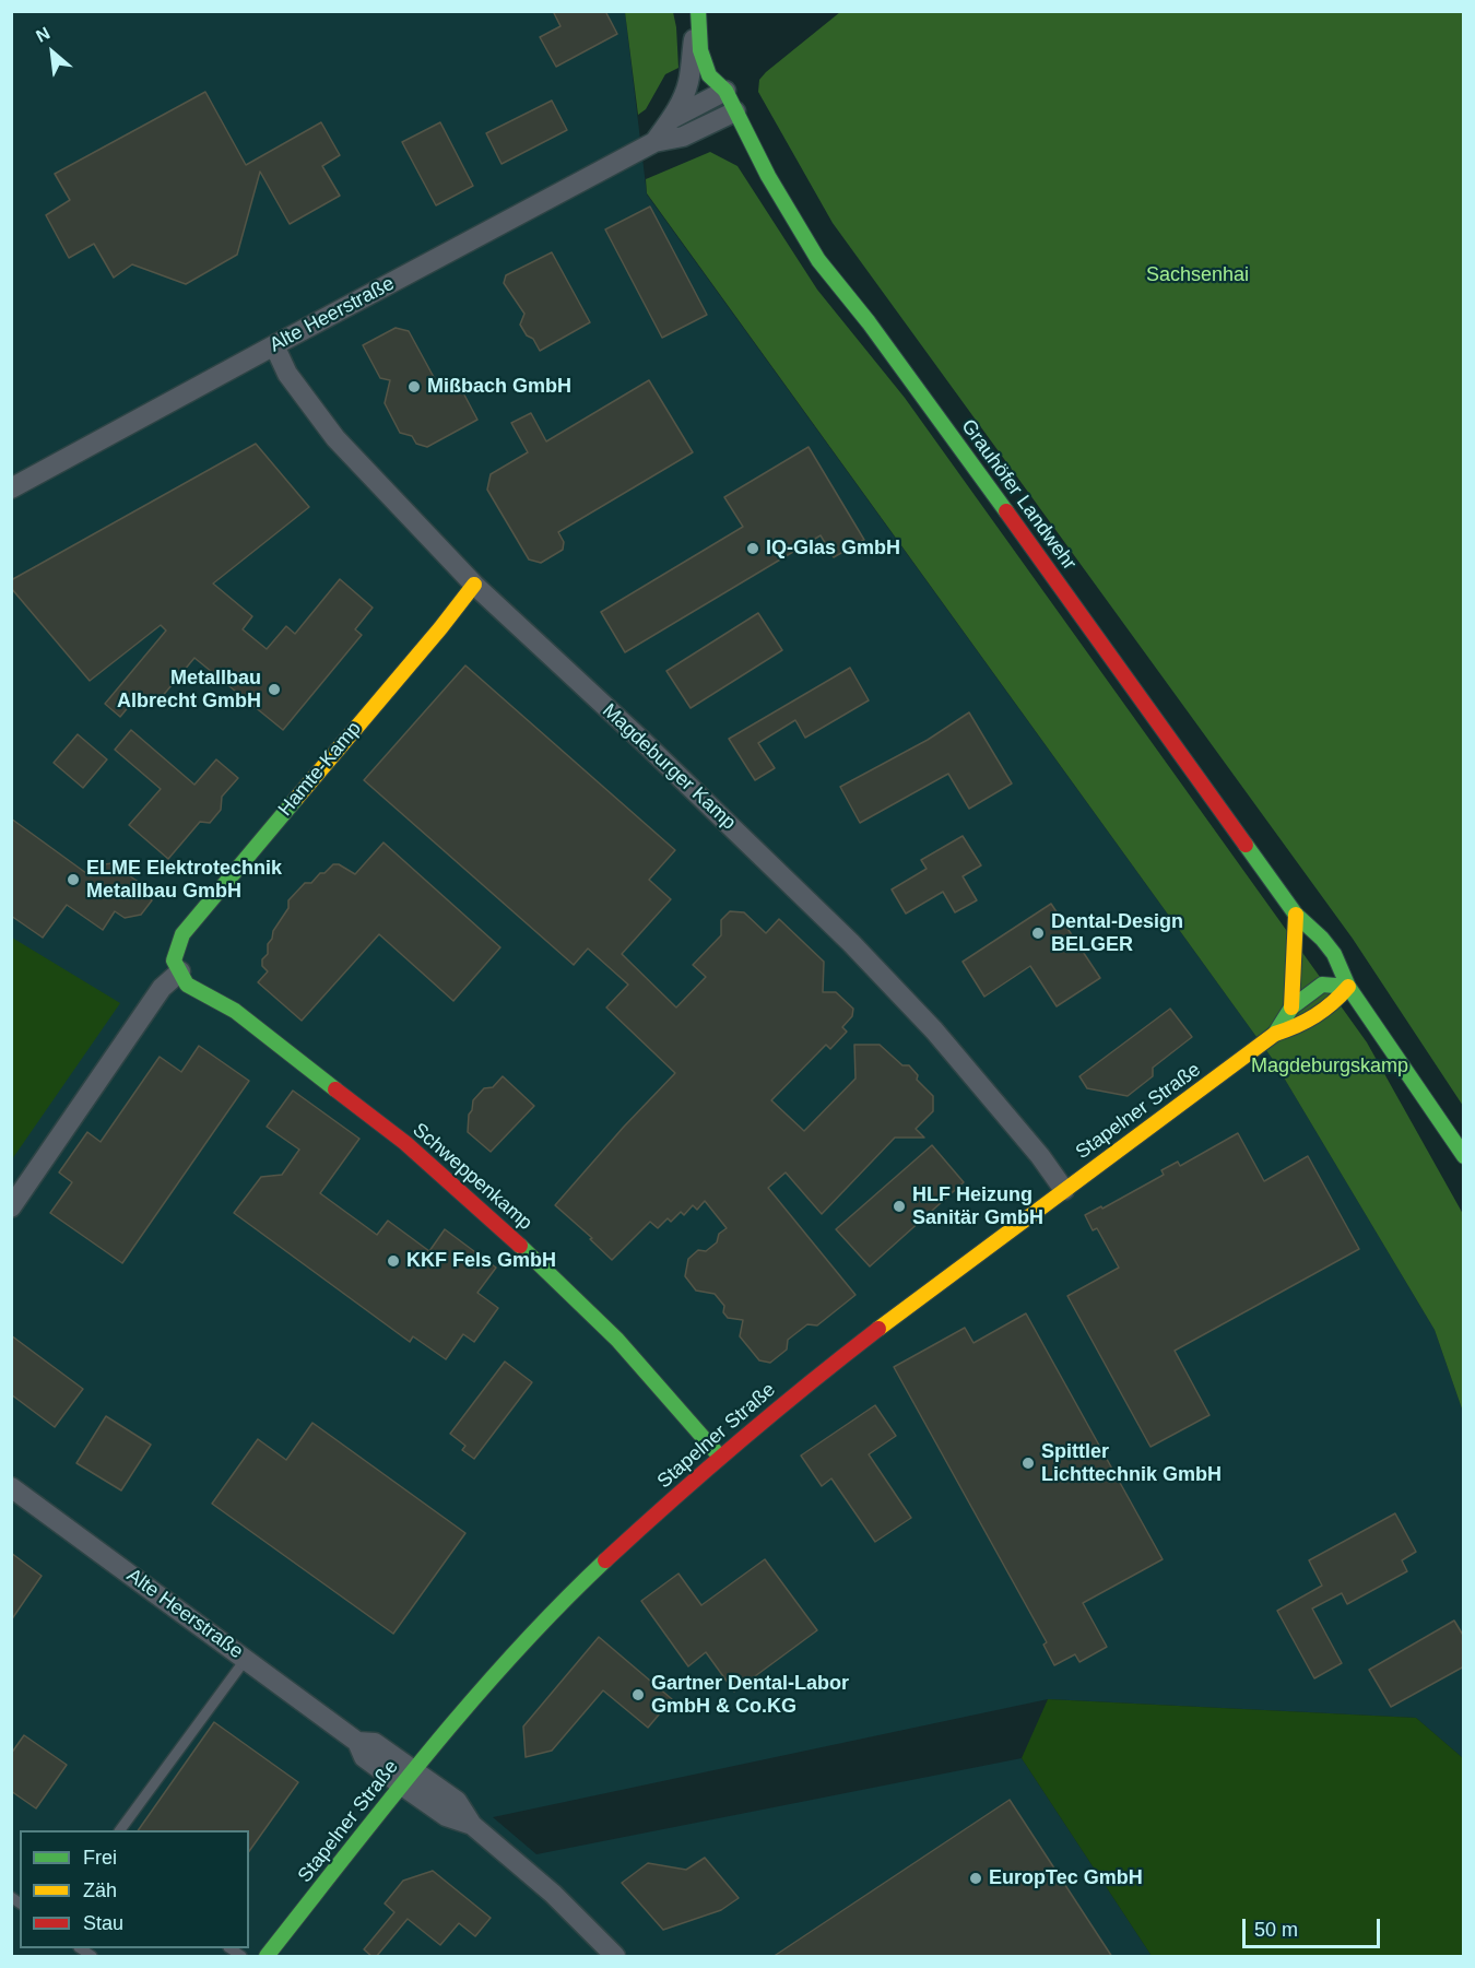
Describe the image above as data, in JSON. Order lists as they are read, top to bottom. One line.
{"streets":{"street":["Alte Heerstraße","Grauhöfer Landwehr","Magdeburger Kamp","Hamte-Kamp","Stapelner Straße","Schweppenkamp"]},"crossings":[["Alte Heerstraße","Grauhöfer Landwehr"],["Alte Heerstraße","Magdeburger Kamp"],["Alte Heerstraße","Stapelner Straße"],["Grauhöfer Landwehr","Stapelner Straße"],["Magdeburger Kamp","Hamte-Kamp"],["Magdeburger Kamp","Stapelner Straße"],["Hamte-Kamp","Schweppenkamp"],["Stapelner Straße","Schweppenkamp"]],"parks":["Sachsenhai","Magdeburgskamp"],"places":["Mißbach GmbH","IQ-Glas GmbH","Metallbau Albrecht GmbH","ELME Elektrotechnik Metallbau GmbH","Dental-Design BELGER","HLF Heizung Sanitär GmbH","KKF Fels GmbH","Spittler Lichttechnik GmbH","Gartner Dental-Labor GmbH & Co.KG","EuropTec GmbH"],"legend":["Frei","Zäh","Stau"],"scale_bar":"50 m","north":"top left"}
